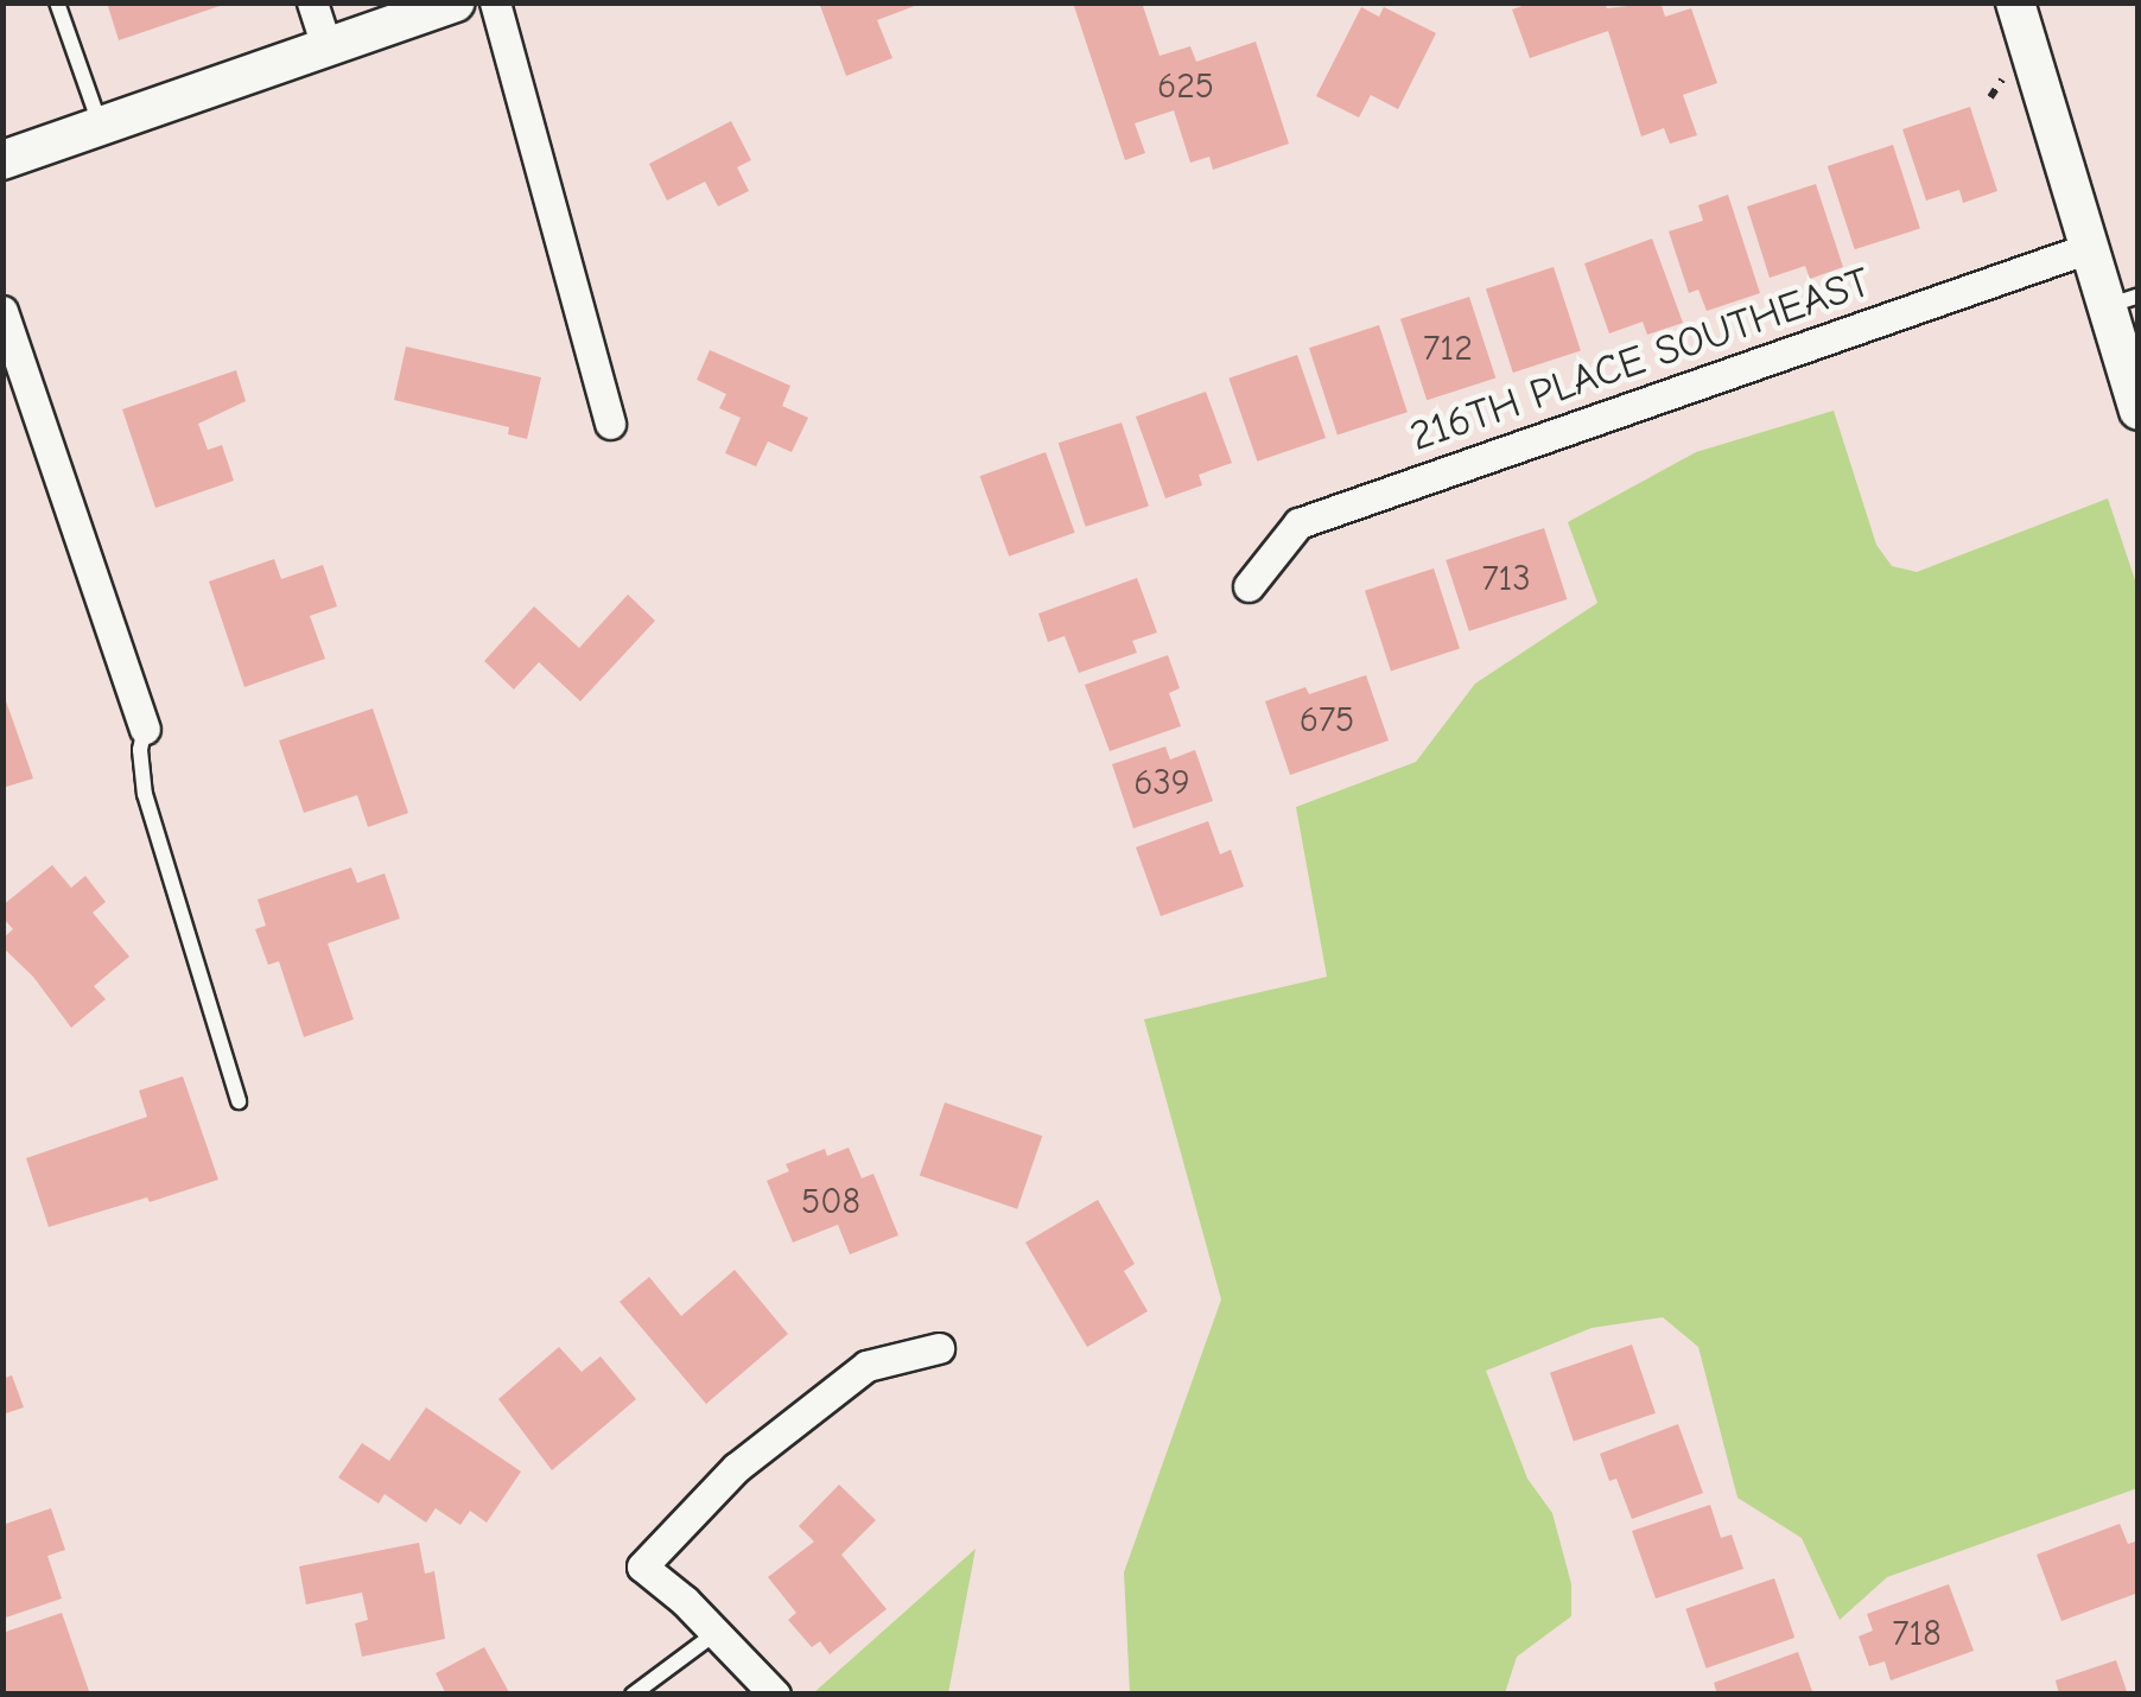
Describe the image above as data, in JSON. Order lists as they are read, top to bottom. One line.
{"streets":{"street":["216TH PLACE SOUTHEAST"]},"house_numbers":["625","712","713","675","639","508","718"]}
